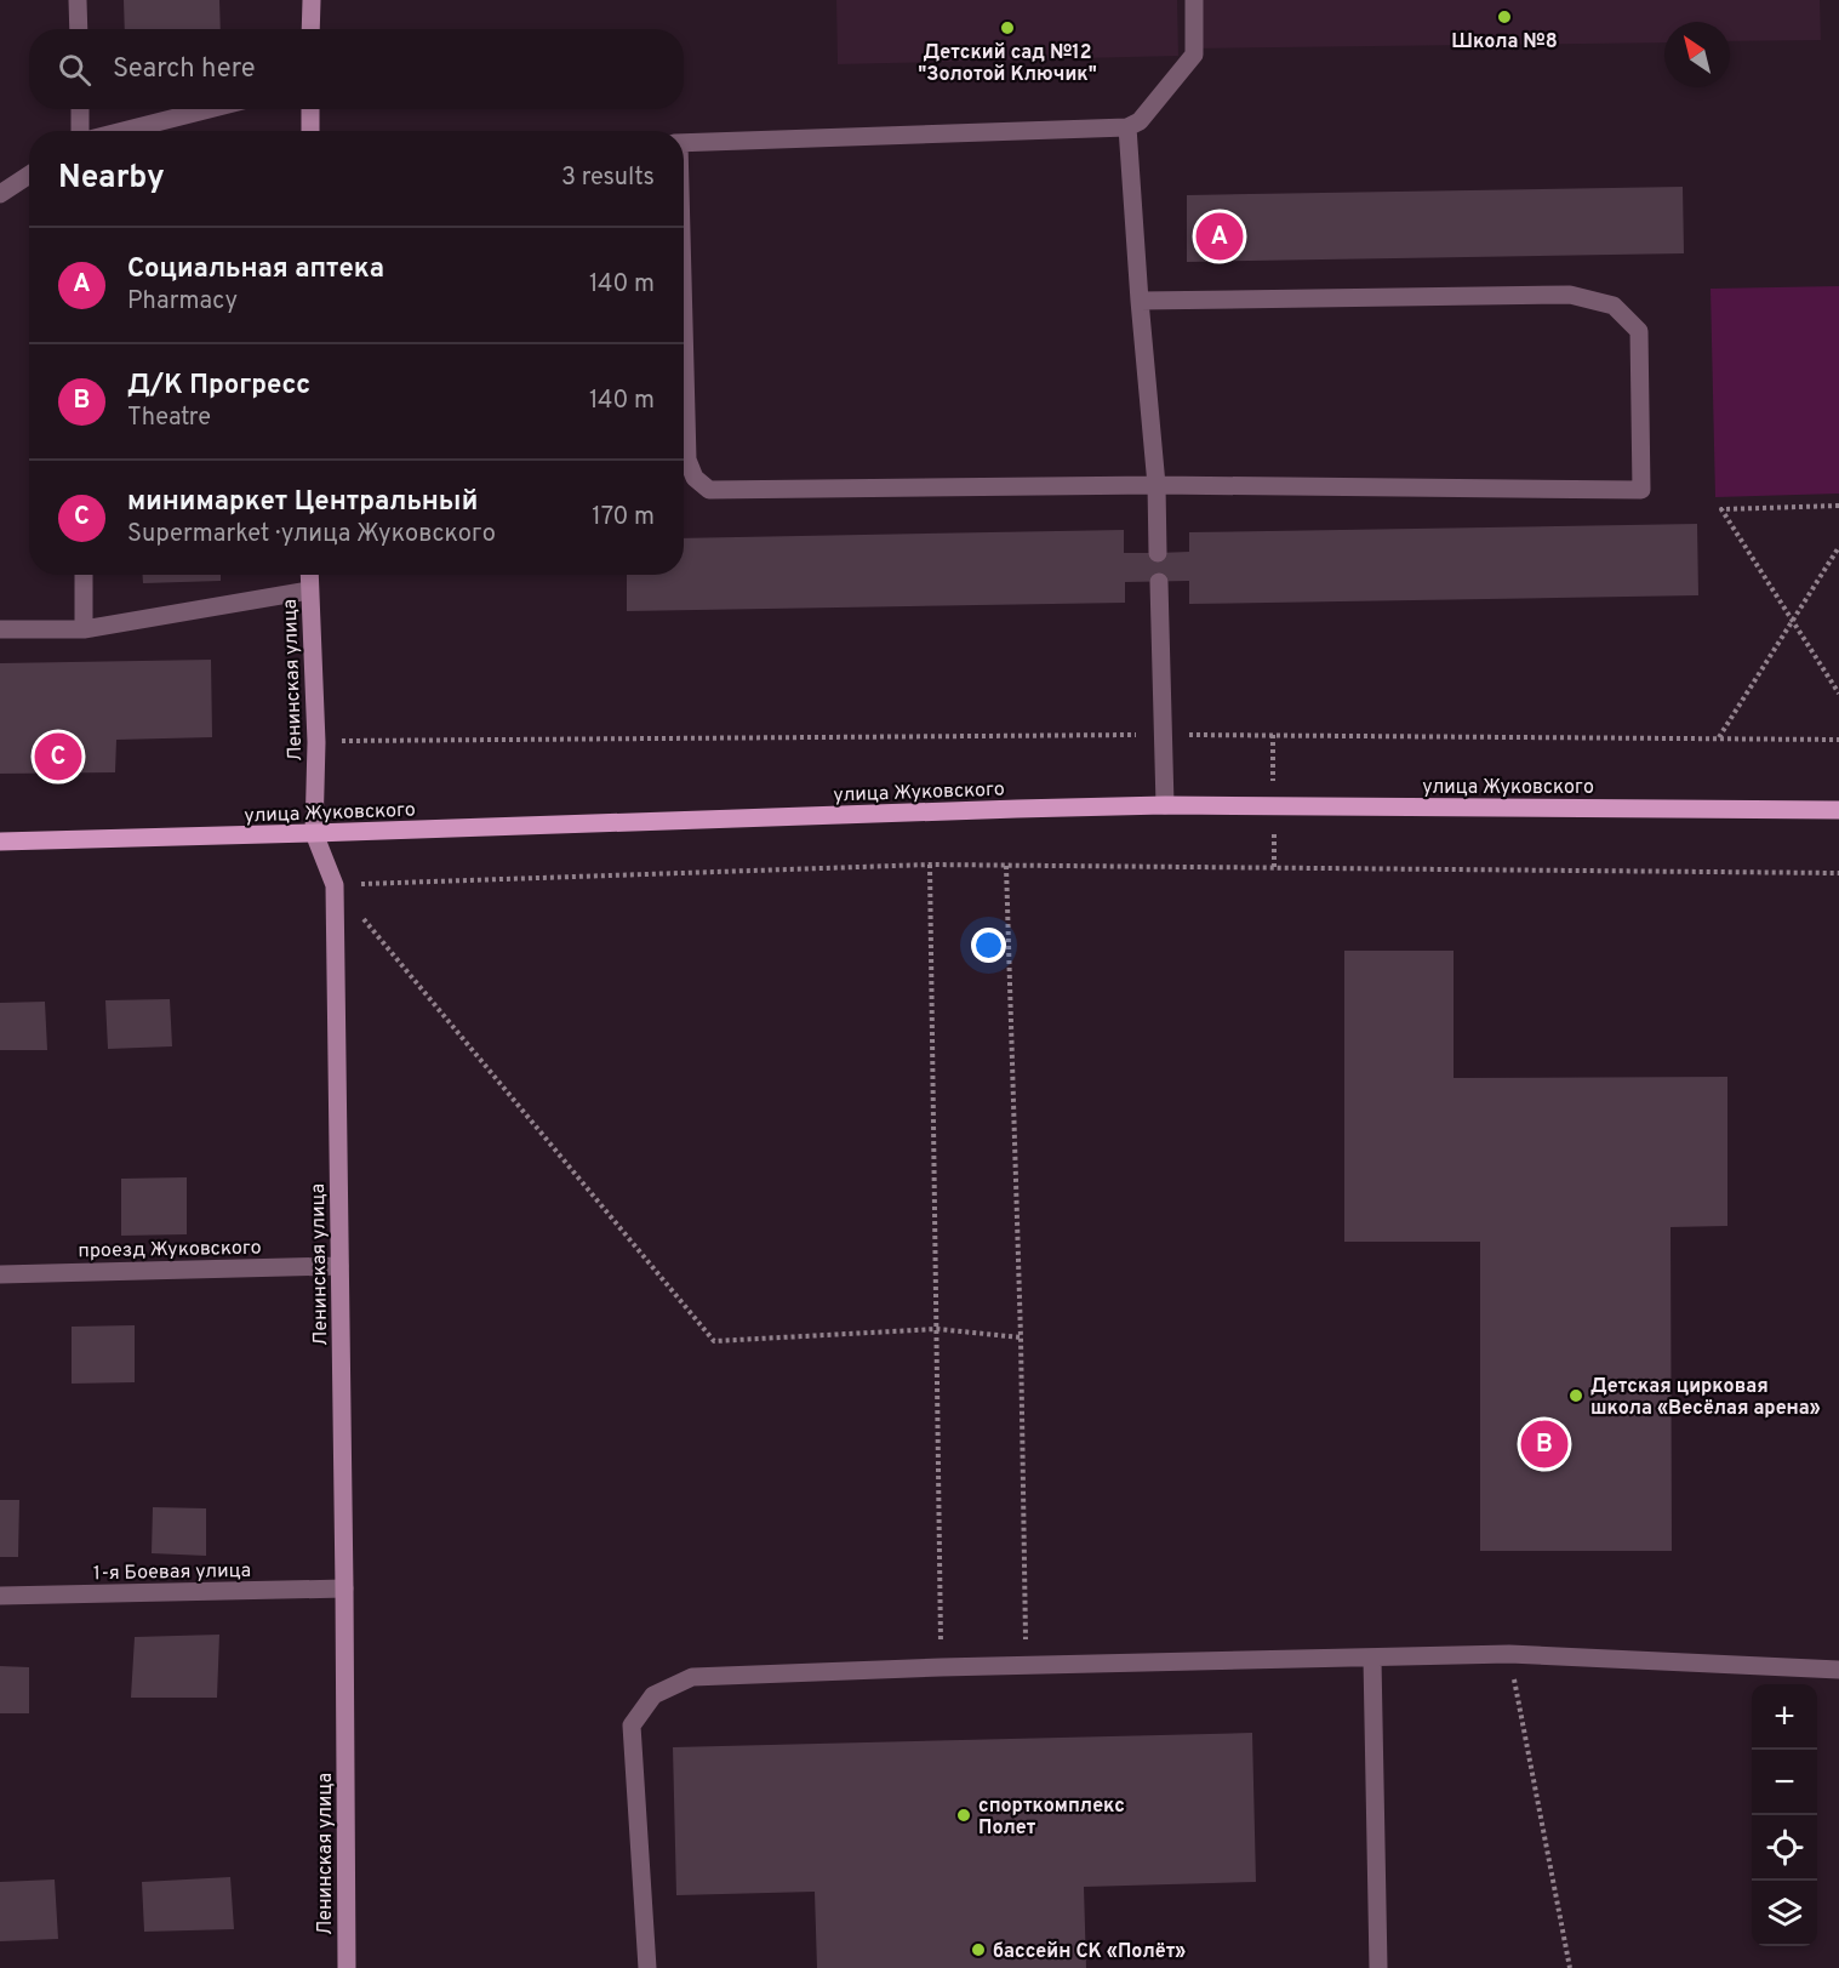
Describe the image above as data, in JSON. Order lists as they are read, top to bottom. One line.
{"streets":{"main road":["улица Жуковского"],"street":["Ленинская улица","проезд Жуковского","1-я Боевая улица"]},"crossings":[["Ленинская улица","улица Жуковского"],["Ленинская улица","проезд Жуковского"],["Ленинская улица","1-я Боевая улица"]],"places":["Школа №8","Детский сад №12 \"Золотой Ключик\"","Детская цирковая школа «Весёлая арена»","спорткомплекс Полет","бассейн СК «Полёт»"],"north":"top left","page":{"search":"Search here","heading":["Nearby","3 results"],"pins":["A","C","B"],"list":[{"mark":"A","name":"Социальная аптека","note":"Pharmacy","value":"140 m"},{"mark":"B","name":"Д/К Прогресс","note":"Theatre","value":"140 m"},{"mark":"C","name":"минимаркет Центральный","note":"Supermarket · улица Жуковского","value":"170 m"}],"map_buttons":["+","−"]}}
